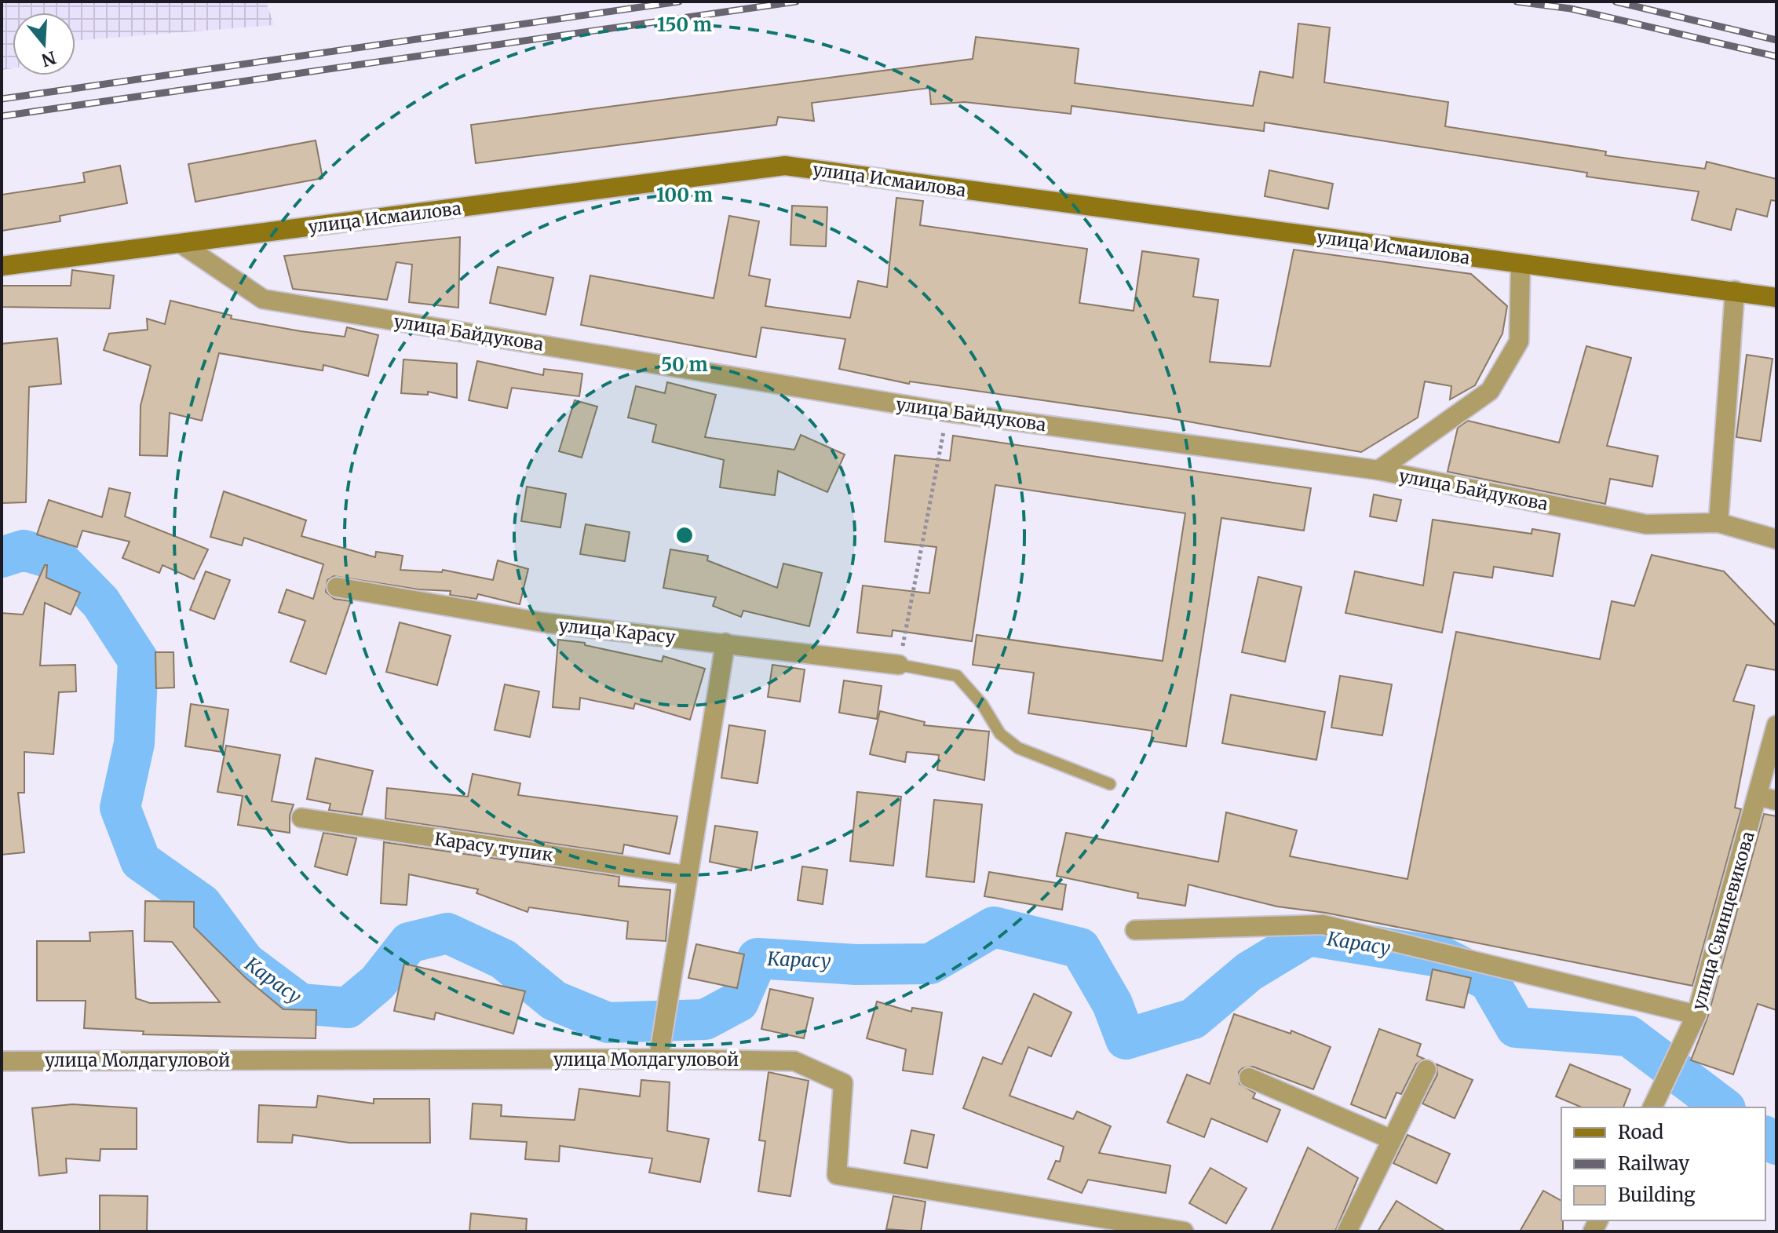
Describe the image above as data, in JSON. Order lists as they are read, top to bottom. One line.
{"streets":{"main road":["улица Исмаилова"],"street":["улица Байдукова","улица Карасу","Карасу тупик","улица Свинцевикова","улица Молдагуловой"]},"crossings":[["улица Исмаилова","улица Байдукова"]],"water":["Карасу"],"legend":["Road","Railway","Building"],"north":"bottom","rings":["150 m","100 m","50 m"]}
